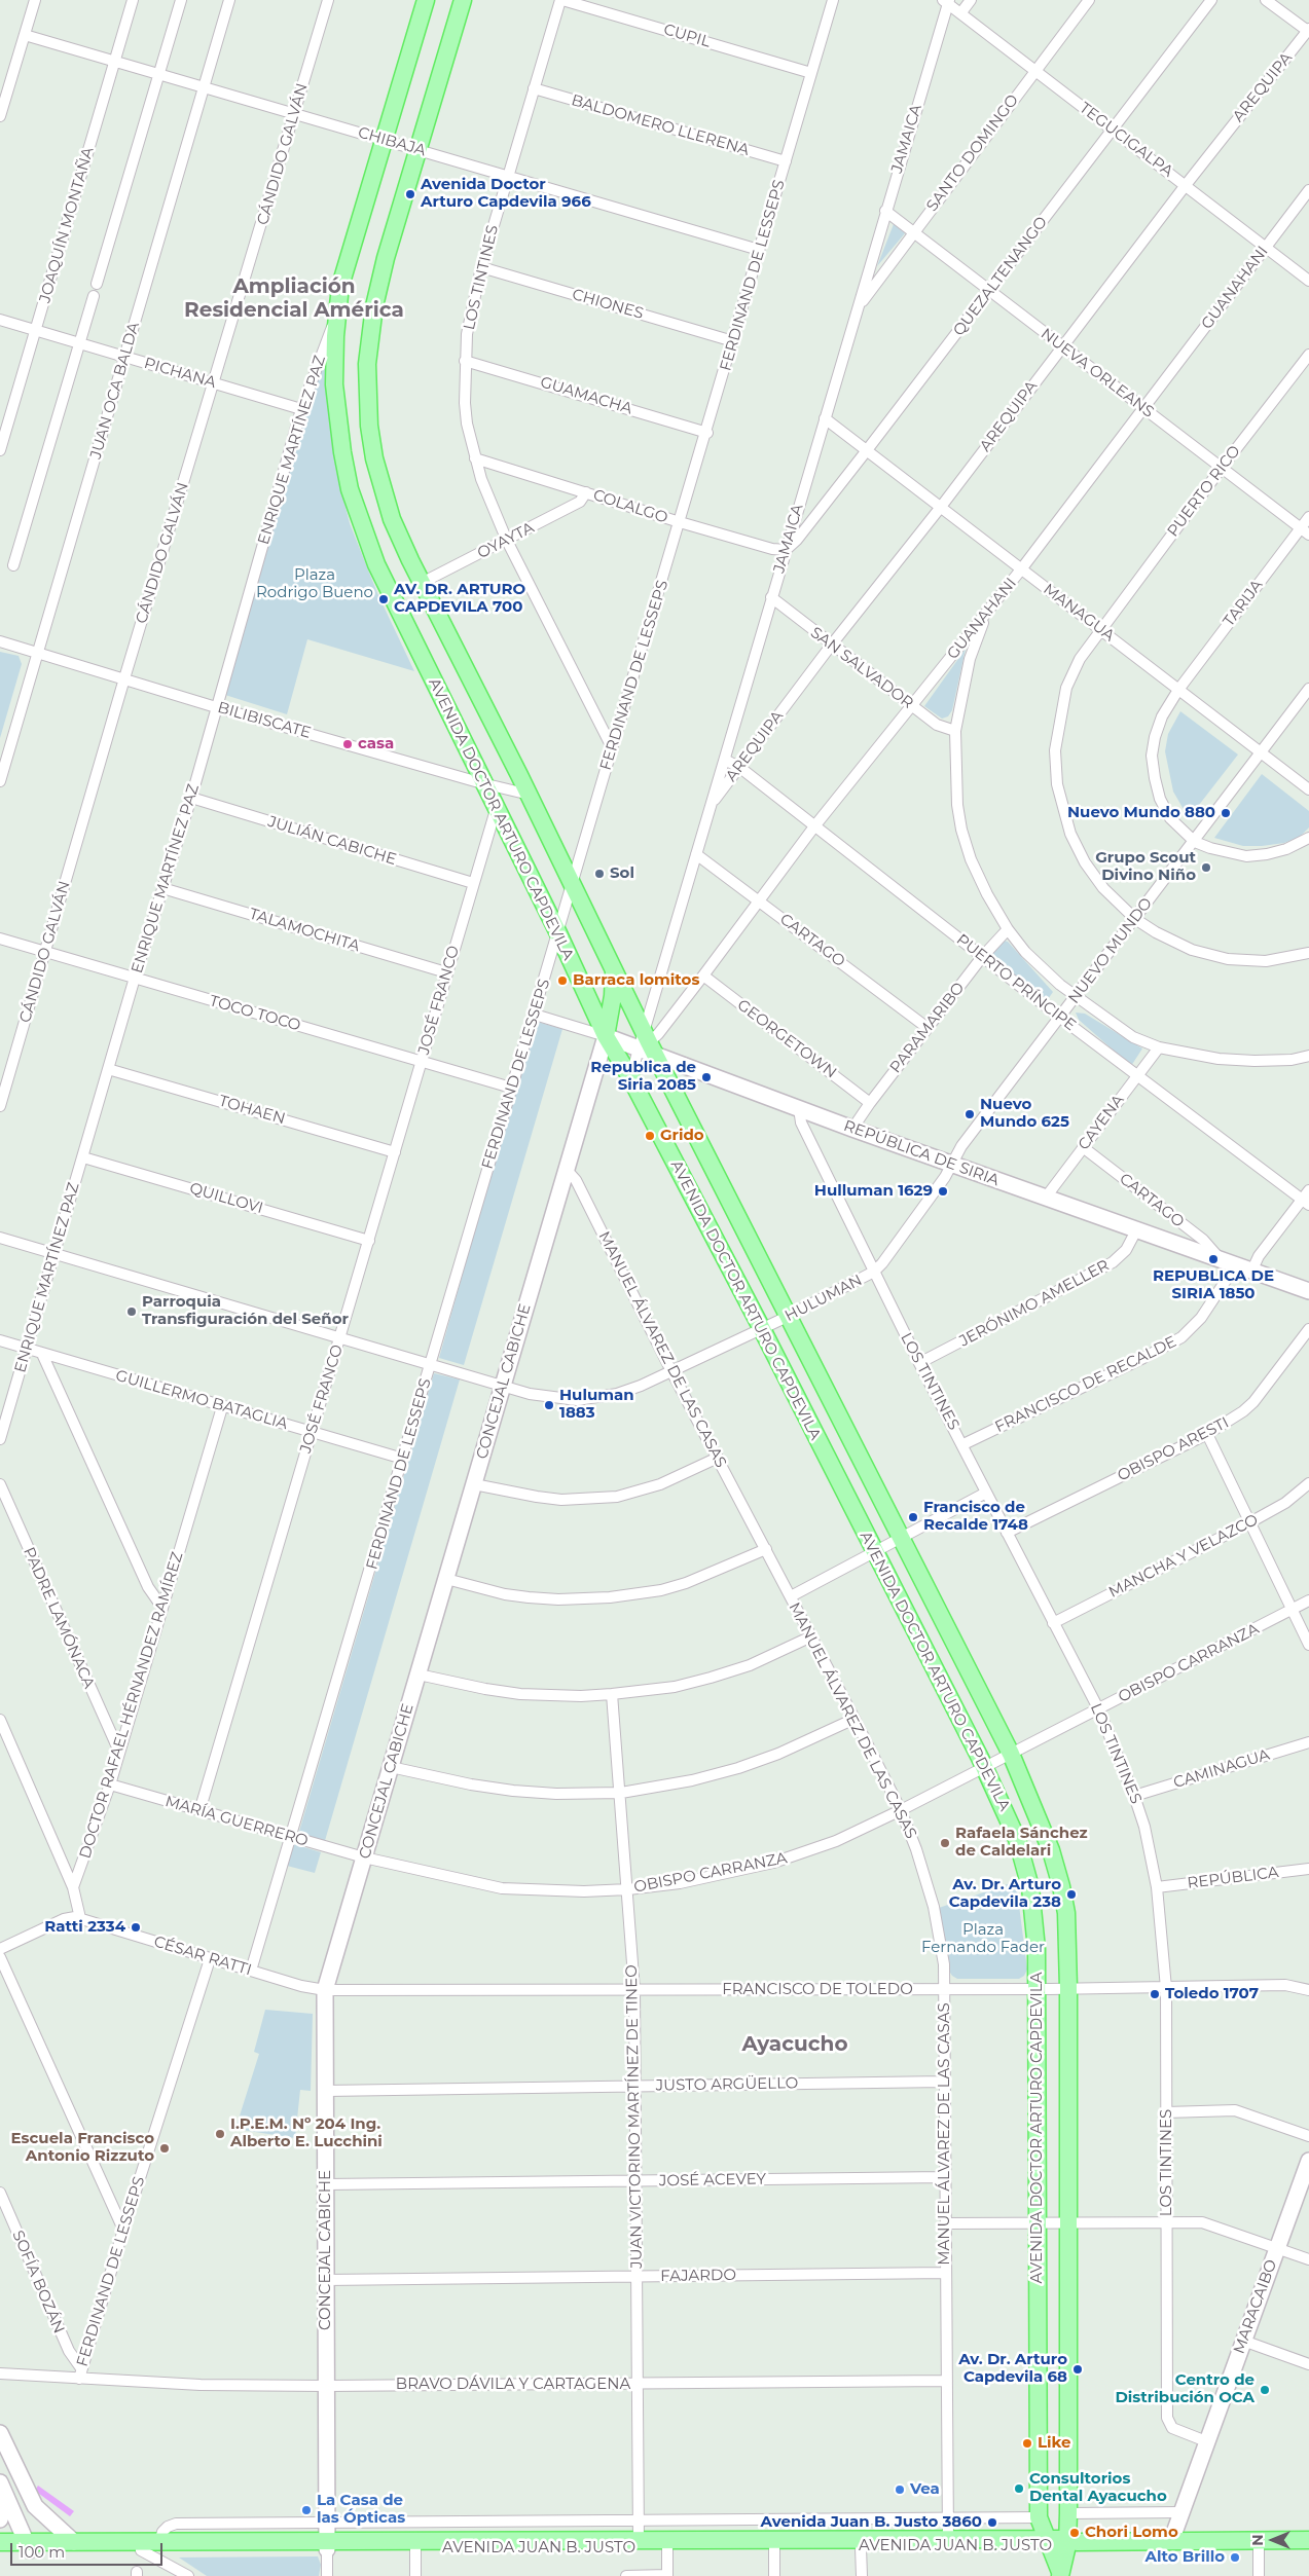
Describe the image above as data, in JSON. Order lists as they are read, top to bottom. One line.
{"streets":{"main road":["AVENIDA DOCTOR ARTURO CAPDEVILA","REPÚBLICA DE SIRIA","CONCEJAL CABICHE","MARACAIBO","AVENIDA JUAN B. JUSTO"],"street":["CUPIL","AREQUIPA","BALDOMERO LLERENA","JAMAICA","TEGUCIGALPA","CHIBAJA","SANTO DOMINGO","CÁNDIDO GALVÁN","JOAQUÍN MONTAÑA","FERDINAND DE LESSEPS","QUEZALTENANGO","LOS TINTINES","GUANAHANI","CHIONES","PICHANA","NUEVA ORLEANS","JUAN OCA BALDA","GUAMACHA","ENRIQUE MARTÍNEZ PAZ","PUERTO RICO","COLALGO","OYAYTA","TARIJA","MANAGUA","SAN SALVADOR","BILIBISCATE","JULIÁN CABICHE","TALAMOCHITA","CARTAGO","NUEVO MUNDO","PUERTO PRÍNCIPE","JOSÉ FRANCO","TOCO TOCO","PARAMARIBO","GEORGETOWN","TOHAEN","CAYENA","QUILLOVI","HULUMAN","JERÓNIMO AMELLER","MANUEL ÁLVAREZ DE LAS CASAS","FRANCISCO DE RECALDE","GUILLERMO BATAGLIA","OBISPO ARESTI","MANCHA Y VELAZCO","PADRE LAMÓNACA","OBISPO CARRANZA","DOCTOR RAFAEL HÉRNANDEZ RAMÍREZ","CAMINAGUA","MARÍA GUERRERO","REPÚBLICA","CÉSAR RATTI","FRANCISCO DE TOLEDO","JUSTO ARGÜELLO","JUAN VICTORINO MARTÍNEZ DE TINEO","JOSÉ ACEVEY","FAJARDO","SOFÍA BOZÁN","BRAVO DÁVILA Y CARTAGENA"]},"crossings":[["CUPIL","FERDINAND DE LESSEPS"],["CUPIL","LOS TINTINES"],["AREQUIPA","JAMAICA"],["AREQUIPA","TEGUCIGALPA"],["AREQUIPA","NUEVA ORLEANS"],["AREQUIPA","MANAGUA"],["AREQUIPA","SAN SALVADOR"],["AREQUIPA","PUERTO PRÍNCIPE"],["BALDOMERO LLERENA","FERDINAND DE LESSEPS"],["BALDOMERO LLERENA","LOS TINTINES"],["JAMAICA","TEGUCIGALPA"],["JAMAICA","SANTO DOMINGO"],["JAMAICA","QUEZALTENANGO"],["JAMAICA","GUANAHANI"],["JAMAICA","NUEVA ORLEANS"],["JAMAICA","COLALGO"],["JAMAICA","MANAGUA"],["JAMAICA","SAN SALVADOR"],["JAMAICA","AVENIDA DOCTOR ARTURO CAPDEVILA"],["JAMAICA","CARTAGO"],["JAMAICA","PUERTO PRÍNCIPE"],["JAMAICA","REPÚBLICA DE SIRIA"],["TEGUCIGALPA","SANTO DOMINGO"],["TEGUCIGALPA","QUEZALTENANGO"],["TEGUCIGALPA","GUANAHANI"],["CHIBAJA","CÁNDIDO GALVÁN"],["CHIBAJA","JOAQUÍN MONTAÑA"],["CHIBAJA","FERDINAND DE LESSEPS"],["CHIBAJA","LOS TINTINES"],["CHIBAJA","JUAN OCA BALDA"],["CHIBAJA","AVENIDA DOCTOR ARTURO CAPDEVILA"],["SANTO DOMINGO","NUEVA ORLEANS"],["CÁNDIDO GALVÁN","PICHANA"],["CÁNDIDO GALVÁN","BILIBISCATE"],["CÁNDIDO GALVÁN","TOCO TOCO"],["JOAQUÍN MONTAÑA","PICHANA"],["FERDINAND DE LESSEPS","LOS TINTINES"],["FERDINAND DE LESSEPS","CHIONES"],["FERDINAND DE LESSEPS","GUAMACHA"],["FERDINAND DE LESSEPS","COLALGO"],["FERDINAND DE LESSEPS","AVENIDA DOCTOR ARTURO CAPDEVILA"],["FERDINAND DE LESSEPS","TOCO TOCO"],["FERDINAND DE LESSEPS","REPÚBLICA DE SIRIA"],["FERDINAND DE LESSEPS","HULUMAN"],["FERDINAND DE LESSEPS","GUILLERMO BATAGLIA"],["FERDINAND DE LESSEPS","MARÍA GUERRERO"],["FERDINAND DE LESSEPS","CÉSAR RATTI"],["FERDINAND DE LESSEPS","SOFÍA BOZÁN"],["FERDINAND DE LESSEPS","BRAVO DÁVILA Y CARTAGENA"],["QUEZALTENANGO","NUEVA ORLEANS"],["QUEZALTENANGO","COLALGO"],["QUEZALTENANGO","MANAGUA"],["LOS TINTINES","CHIONES"],["LOS TINTINES","GUAMACHA"],["LOS TINTINES","COLALGO"],["LOS TINTINES","OYAYTA"],["LOS TINTINES","REPÚBLICA DE SIRIA"],["LOS TINTINES","HULUMAN"],["LOS TINTINES","JERÓNIMO AMELLER"],["LOS TINTINES","FRANCISCO DE RECALDE"],["LOS TINTINES","OBISPO ARESTI"],["LOS TINTINES","MANCHA Y VELAZCO"],["LOS TINTINES","OBISPO CARRANZA"],["LOS TINTINES","CAMINAGUA"],["LOS TINTINES","REPÚBLICA"],["LOS TINTINES","FRANCISCO DE TOLEDO"],["LOS TINTINES","MARACAIBO"],["GUANAHANI","NUEVA ORLEANS"],["GUANAHANI","MANAGUA"],["GUANAHANI","SAN SALVADOR"],["GUANAHANI","AVENIDA DOCTOR ARTURO CAPDEVILA"],["GUANAHANI","CARTAGO"],["GUANAHANI","PUERTO PRÍNCIPE"],["GUANAHANI","GEORGETOWN"],["GUANAHANI","REPÚBLICA DE SIRIA"],["PICHANA","JUAN OCA BALDA"],["PICHANA","ENRIQUE MARTÍNEZ PAZ"],["NUEVA ORLEANS","PUERTO RICO"],["NUEVA ORLEANS","TARIJA"],["JUAN OCA BALDA","BILIBISCATE"],["ENRIQUE MARTÍNEZ PAZ","BILIBISCATE"],["ENRIQUE MARTÍNEZ PAZ","AVENIDA DOCTOR ARTURO CAPDEVILA"],["ENRIQUE MARTÍNEZ PAZ","JULIÁN CABICHE"],["ENRIQUE MARTÍNEZ PAZ","TALAMOCHITA"],["ENRIQUE MARTÍNEZ PAZ","TOCO TOCO"],["ENRIQUE MARTÍNEZ PAZ","TOHAEN"],["ENRIQUE MARTÍNEZ PAZ","QUILLOVI"],["ENRIQUE MARTÍNEZ PAZ","HULUMAN"],["ENRIQUE MARTÍNEZ PAZ","GUILLERMO BATAGLIA"],["PUERTO RICO","MANAGUA"],["PUERTO RICO","NUEVO MUNDO"],["COLALGO","OYAYTA"],["OYAYTA","AVENIDA DOCTOR ARTURO CAPDEVILA"],["TARIJA","MANAGUA"],["TARIJA","NUEVO MUNDO"],["MANAGUA","NUEVO MUNDO"],["BILIBISCATE","AVENIDA DOCTOR ARTURO CAPDEVILA"],["AVENIDA DOCTOR ARTURO CAPDEVILA","JOSÉ FRANCO"],["AVENIDA DOCTOR ARTURO CAPDEVILA","REPÚBLICA DE SIRIA"],["AVENIDA DOCTOR ARTURO CAPDEVILA","HULUMAN"],["AVENIDA DOCTOR ARTURO CAPDEVILA","CONCEJAL CABICHE"],["AVENIDA DOCTOR ARTURO CAPDEVILA","OBISPO CARRANZA"],["AVENIDA DOCTOR ARTURO CAPDEVILA","FRANCISCO DE TOLEDO"],["AVENIDA DOCTOR ARTURO CAPDEVILA","AVENIDA JUAN B. JUSTO"],["JULIÁN CABICHE","JOSÉ FRANCO"],["TALAMOCHITA","JOSÉ FRANCO"],["CARTAGO","PARAMARIBO"],["CARTAGO","CAYENA"],["CARTAGO","REPÚBLICA DE SIRIA"],["NUEVO MUNDO","PUERTO PRÍNCIPE"],["NUEVO MUNDO","REPÚBLICA DE SIRIA"],["NUEVO MUNDO","HULUMAN"],["PUERTO PRÍNCIPE","PARAMARIBO"],["PUERTO PRÍNCIPE","CAYENA"],["JOSÉ FRANCO","TOCO TOCO"],["JOSÉ FRANCO","TOHAEN"],["JOSÉ FRANCO","QUILLOVI"],["JOSÉ FRANCO","HULUMAN"],["JOSÉ FRANCO","GUILLERMO BATAGLIA"],["JOSÉ FRANCO","MARÍA GUERRERO"],["PARAMARIBO","GEORGETOWN"],["PARAMARIBO","REPÚBLICA DE SIRIA"],["CAYENA","REPÚBLICA DE SIRIA"],["REPÚBLICA DE SIRIA","HULUMAN"],["REPÚBLICA DE SIRIA","JERÓNIMO AMELLER"],["REPÚBLICA DE SIRIA","CONCEJAL CABICHE"],["REPÚBLICA DE SIRIA","FRANCISCO DE RECALDE"],["HULUMAN","MANUEL ÁLVAREZ DE LAS CASAS"],["HULUMAN","CONCEJAL CABICHE"],["MANUEL ÁLVAREZ DE LAS CASAS","CONCEJAL CABICHE"],["MANUEL ÁLVAREZ DE LAS CASAS","OBISPO CARRANZA"],["MANUEL ÁLVAREZ DE LAS CASAS","FRANCISCO DE TOLEDO"],["MANUEL ÁLVAREZ DE LAS CASAS","JUSTO ARGÜELLO"],["MANUEL ÁLVAREZ DE LAS CASAS","JOSÉ ACEVEY"],["MANUEL ÁLVAREZ DE LAS CASAS","FAJARDO"],["MANUEL ÁLVAREZ DE LAS CASAS","BRAVO DÁVILA Y CARTAGENA"],["MANUEL ÁLVAREZ DE LAS CASAS","AVENIDA JUAN B. JUSTO"],["CONCEJAL CABICHE","OBISPO CARRANZA"],["CONCEJAL CABICHE","MARÍA GUERRERO"],["CONCEJAL CABICHE","CÉSAR RATTI"],["CONCEJAL CABICHE","FRANCISCO DE TOLEDO"],["CONCEJAL CABICHE","JUSTO ARGÜELLO"],["CONCEJAL CABICHE","JOSÉ ACEVEY"],["CONCEJAL CABICHE","FAJARDO"],["CONCEJAL CABICHE","BRAVO DÁVILA Y CARTAGENA"],["CONCEJAL CABICHE","AVENIDA JUAN B. JUSTO"],["GUILLERMO BATAGLIA","DOCTOR RAFAEL HÉRNANDEZ RAMÍREZ"],["PADRE LAMÓNACA","DOCTOR RAFAEL HÉRNANDEZ RAMÍREZ"],["OBISPO CARRANZA","MARÍA GUERRERO"],["OBISPO CARRANZA","JUAN VICTORINO MARTÍNEZ DE TINEO"],["DOCTOR RAFAEL HÉRNANDEZ RAMÍREZ","MARÍA GUERRERO"],["CÉSAR RATTI","FRANCISCO DE TOLEDO"],["FRANCISCO DE TOLEDO","JUAN VICTORINO MARTÍNEZ DE TINEO"],["JUSTO ARGÜELLO","JUAN VICTORINO MARTÍNEZ DE TINEO"],["JUAN VICTORINO MARTÍNEZ DE TINEO","JOSÉ ACEVEY"],["JUAN VICTORINO MARTÍNEZ DE TINEO","FAJARDO"],["JUAN VICTORINO MARTÍNEZ DE TINEO","BRAVO DÁVILA Y CARTAGENA"],["JUAN VICTORINO MARTÍNEZ DE TINEO","AVENIDA JUAN B. JUSTO"],["MARACAIBO","AVENIDA JUAN B. JUSTO"]],"districts":["Ampliación Residencial América","Ayacucho"],"parks":["Plaza Rodrigo Bueno","Plaza Fernando Fader"],"places":["Avenida Doctor Arturo Capdevila 966","AV. DR. ARTURO CAPDEVILA 700","casa","Nuevo Mundo 880","Grupo Scout Divino Niño","Sol","Barraca lomitos","Republica de Siria 2085","Nuevo Mundo 625","Grido","Hulluman 1629","REPUBLICA DE SIRIA 1850","Parroquia Transfiguración del Señor","Huluman 1883","Francisco de Recalde 1748","Rafaela Sánchez de Caldelari","Av. Dr. Arturo Capdevila 238","Ratti 2334","Toledo 1707","I.P.E.M. Nº 204 Ing. Alberto E. Lucchini","Escuela Francisco Antonio Rizzuto","Av. Dr. Arturo Capdevila 68","Centro de Distribución OCA","Like","Consultorios Dental Ayacucho","Vea","La Casa de las Ópticas","Avenida Juan B. Justo 3860","Chori Lomo","Alto Brillo"],"scale_bar":"100 m","north":"left"}
